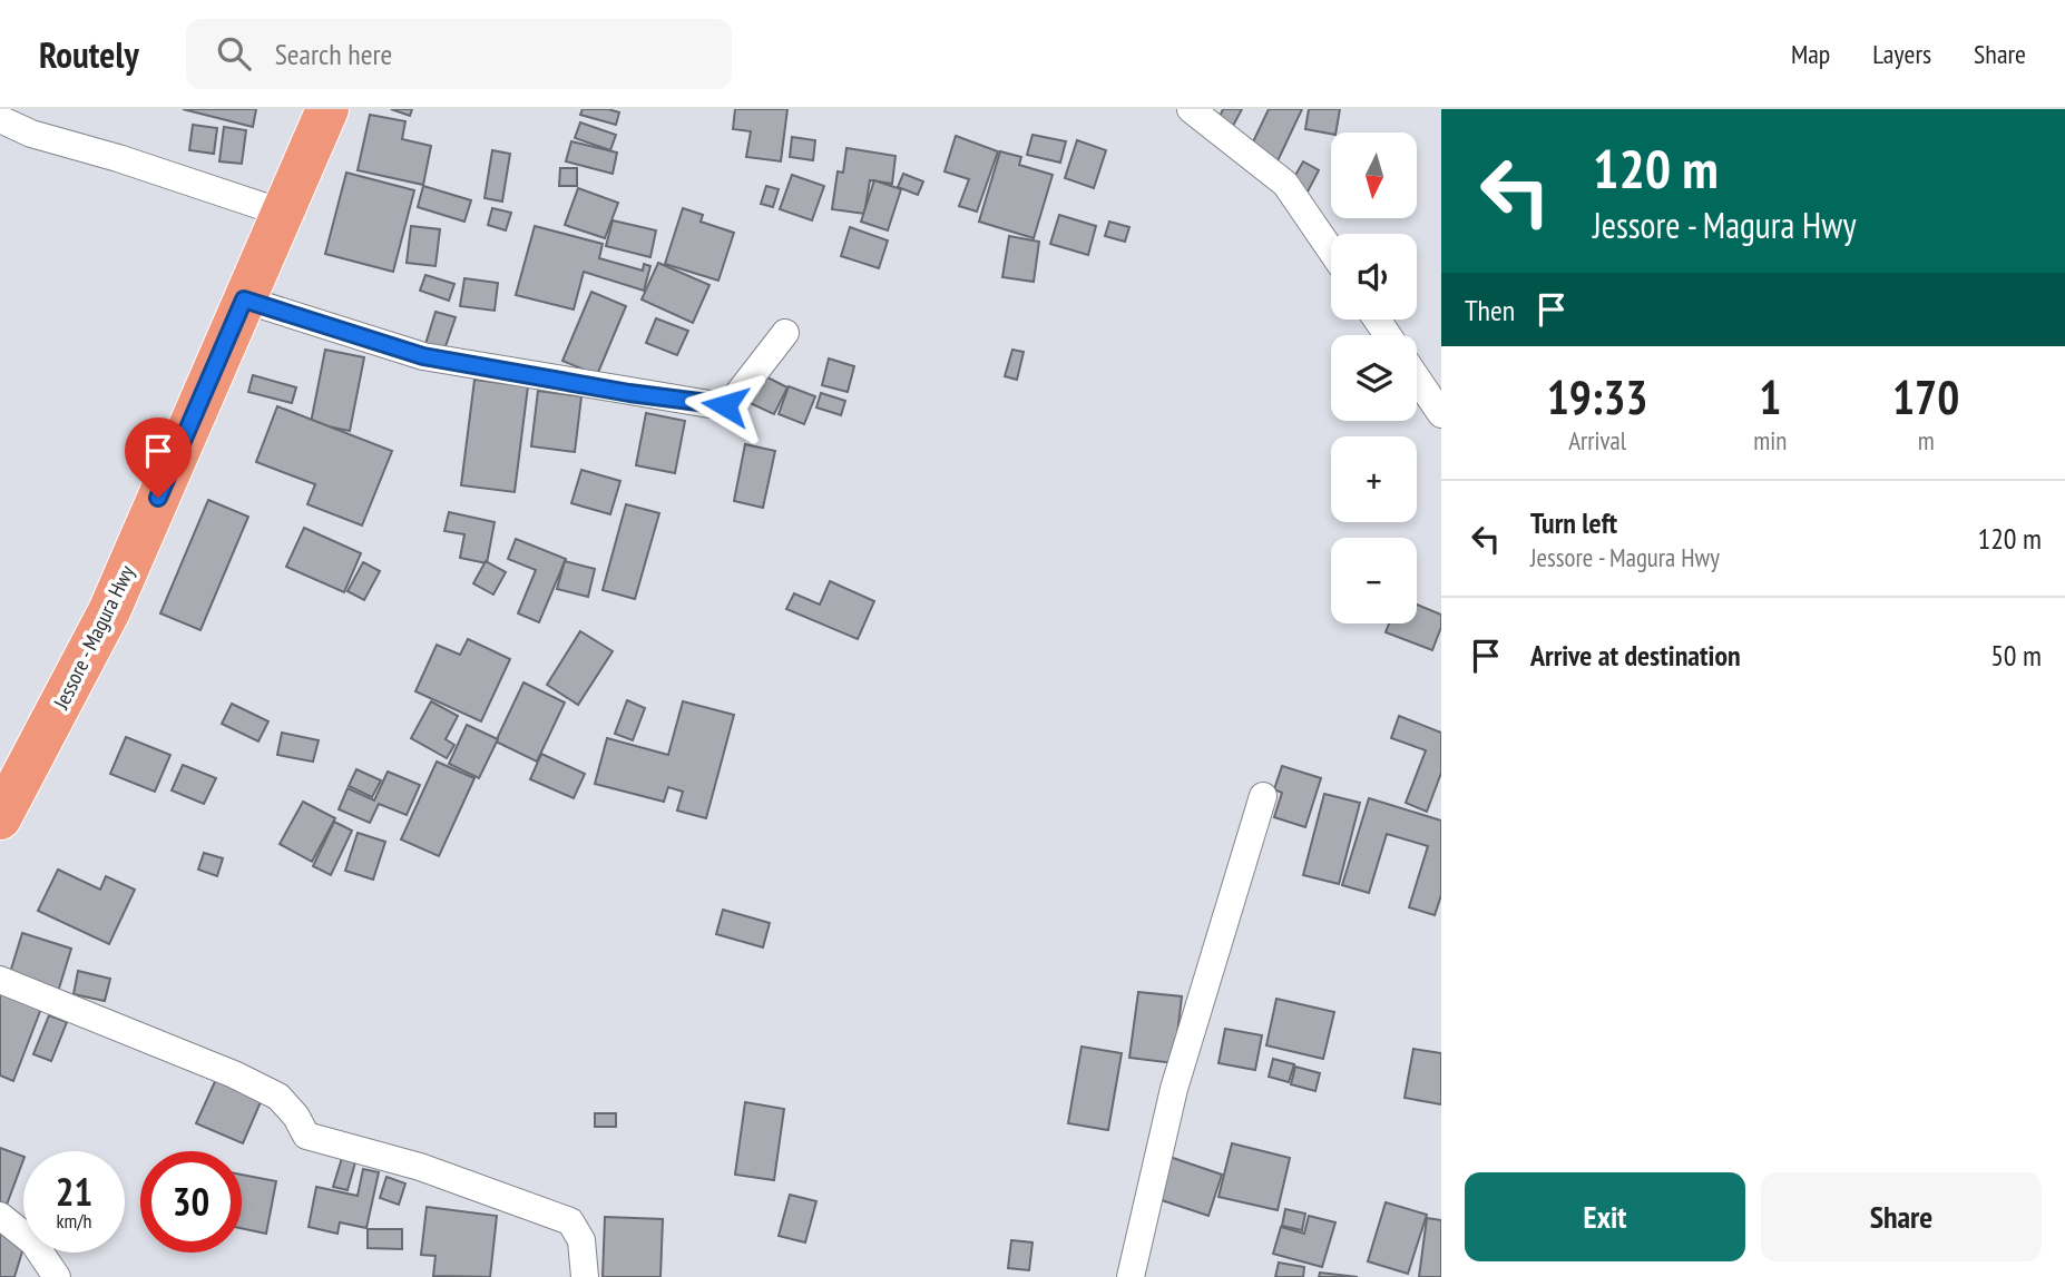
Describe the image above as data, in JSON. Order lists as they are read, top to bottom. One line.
{"streets":{"highway":["Jessore - Magura Hwy"]},"north":"bottom","page":{"header":"Routely","search":"Search here","nav":["Map","Layers","Share"],"turn":["120 m","Jessore - Magura Hwy"],"map_buttons":["+","−"],"then":"Then","eta":["19:33","Arrival","1","min","170","m"],"list":[{"name":"Turn left","note":"Jessore - Magura Hwy","value":"120 m"},{"name":"Arrive at destination","value":"50 m"}],"speed":"21 km/h","limit":"30","buttons":["Exit","Share"]}}
